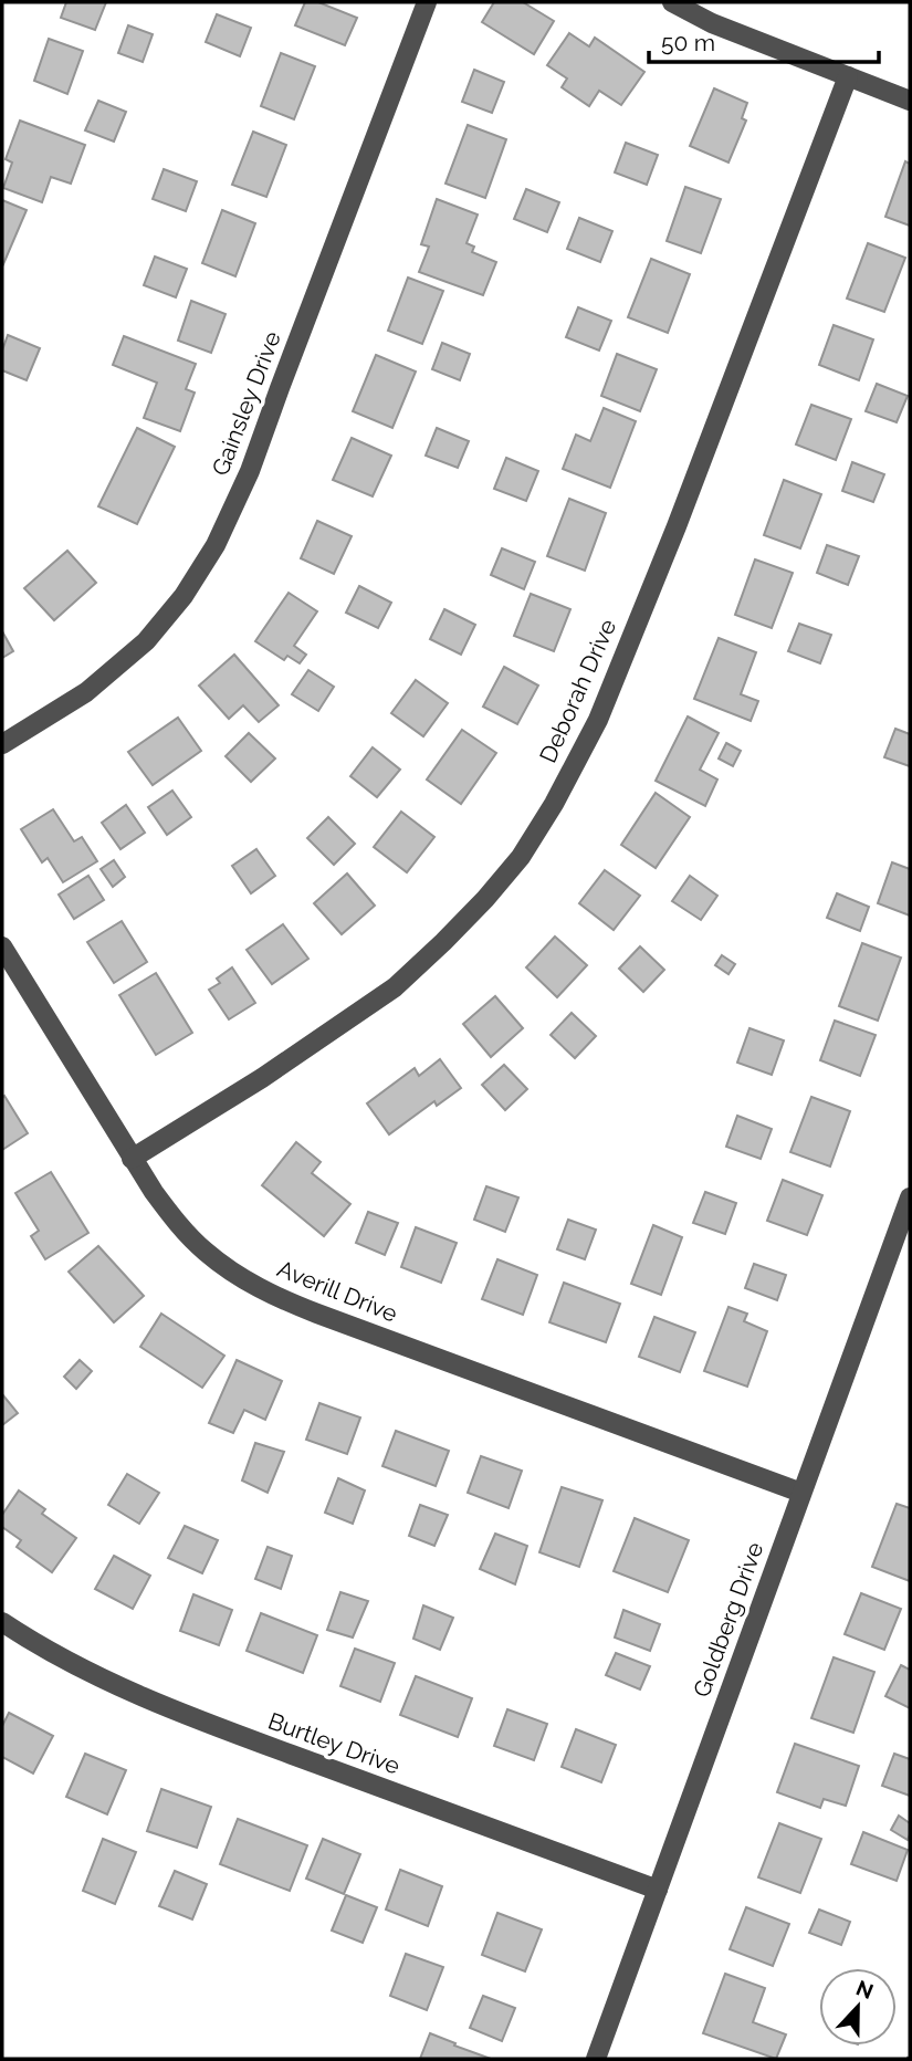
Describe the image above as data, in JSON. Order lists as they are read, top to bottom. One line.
{"streets":{"street":["Gainsley Drive","Deborah Drive","Averill Drive","Goldberg Drive","Burtley Drive"]},"crossings":[["Deborah Drive","Averill Drive"],["Averill Drive","Goldberg Drive"],["Goldberg Drive","Burtley Drive"]],"scale_bar":"50 m","north":"top"}
